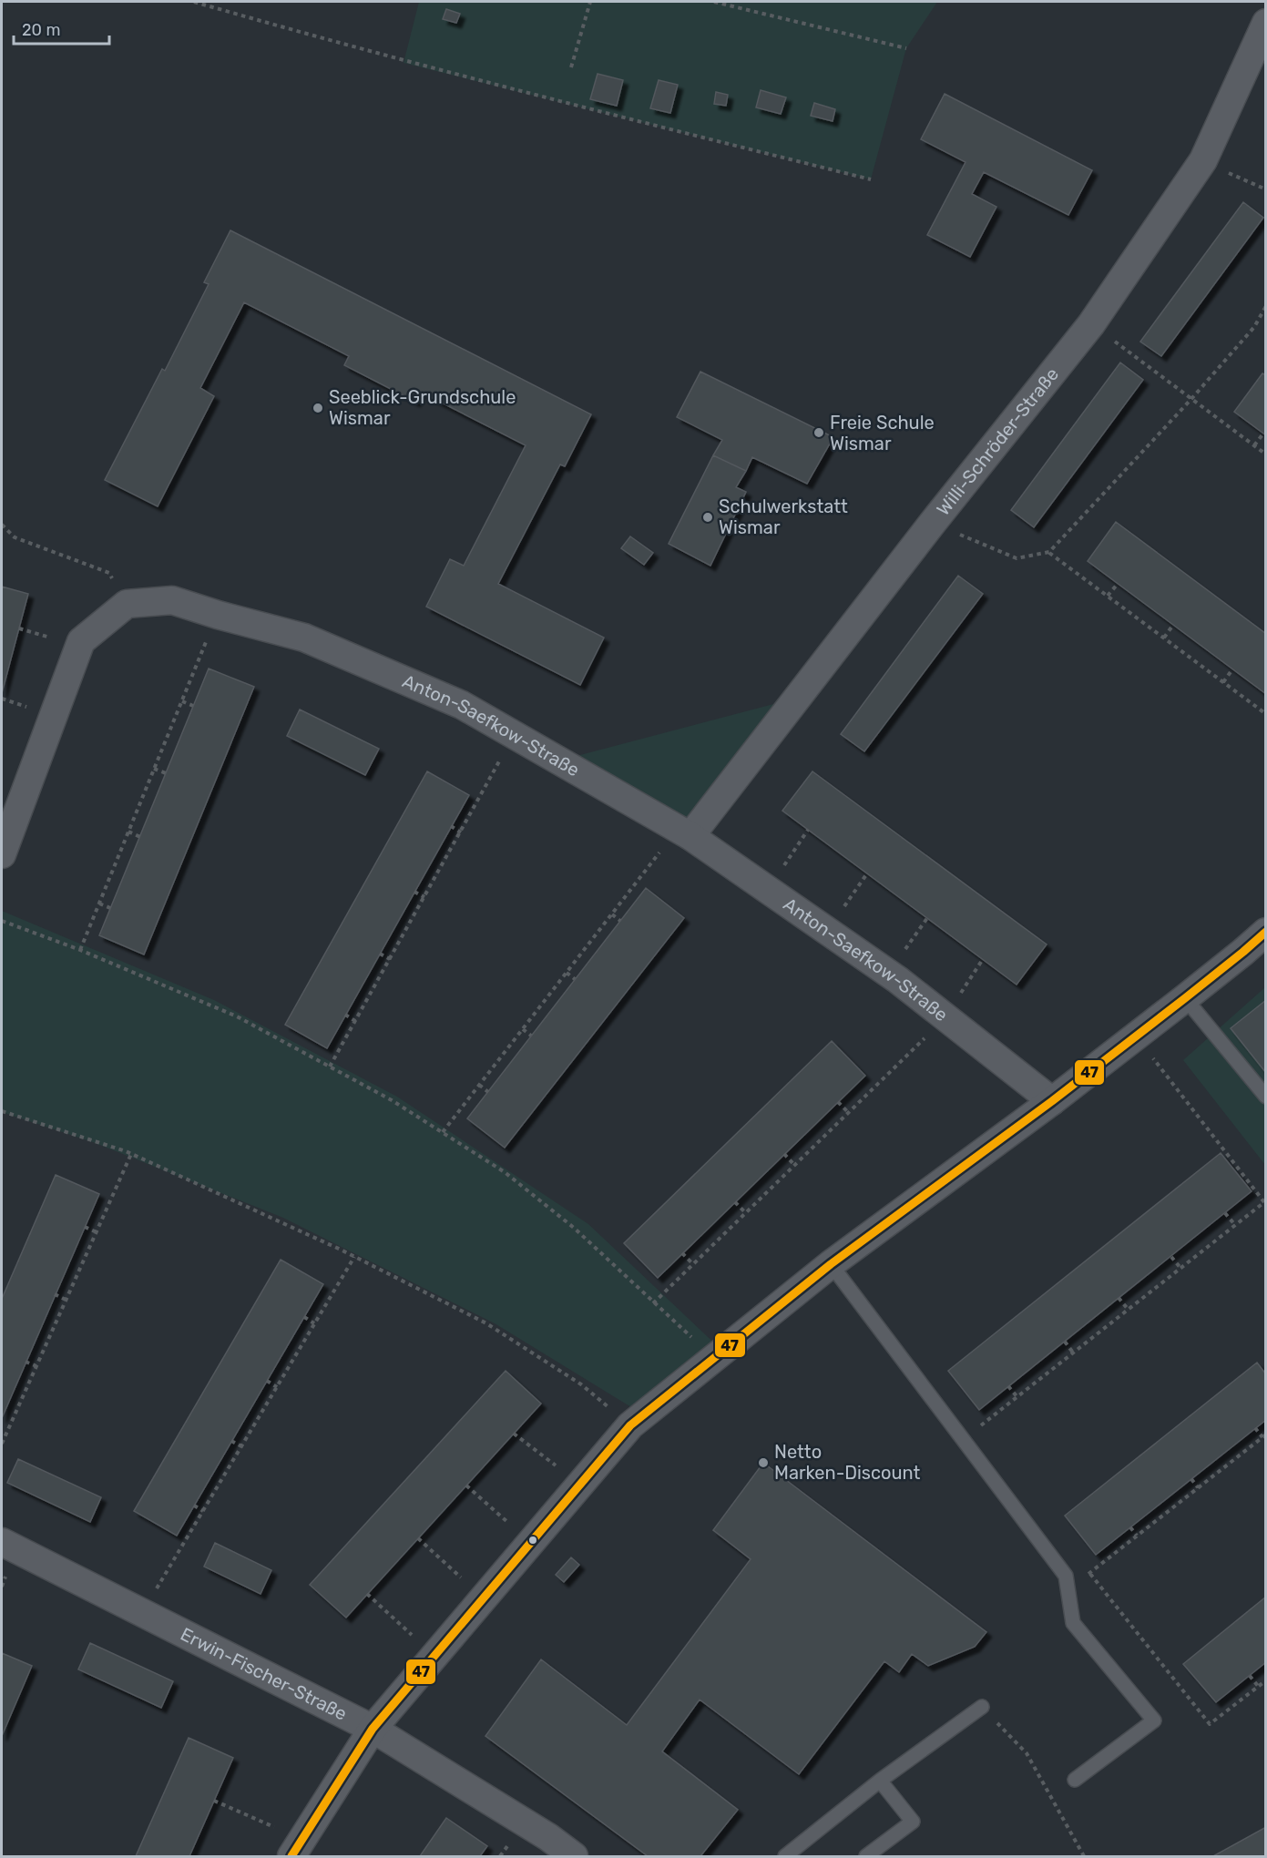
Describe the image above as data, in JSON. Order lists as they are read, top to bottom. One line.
{"streets":{"street":["Willi-Schröder-Straße","Anton-Saefkow-Straße","Erwin-Fischer-Straße"]},"crossings":[["Willi-Schröder-Straße","Anton-Saefkow-Straße"]],"places":["Seeblick-Grundschule Wismar","Freie Schule Wismar","Schulwerkstatt Wismar","Netto Marken-Discount"],"lines":["transit line 47"],"scale_bar":"20 m"}
